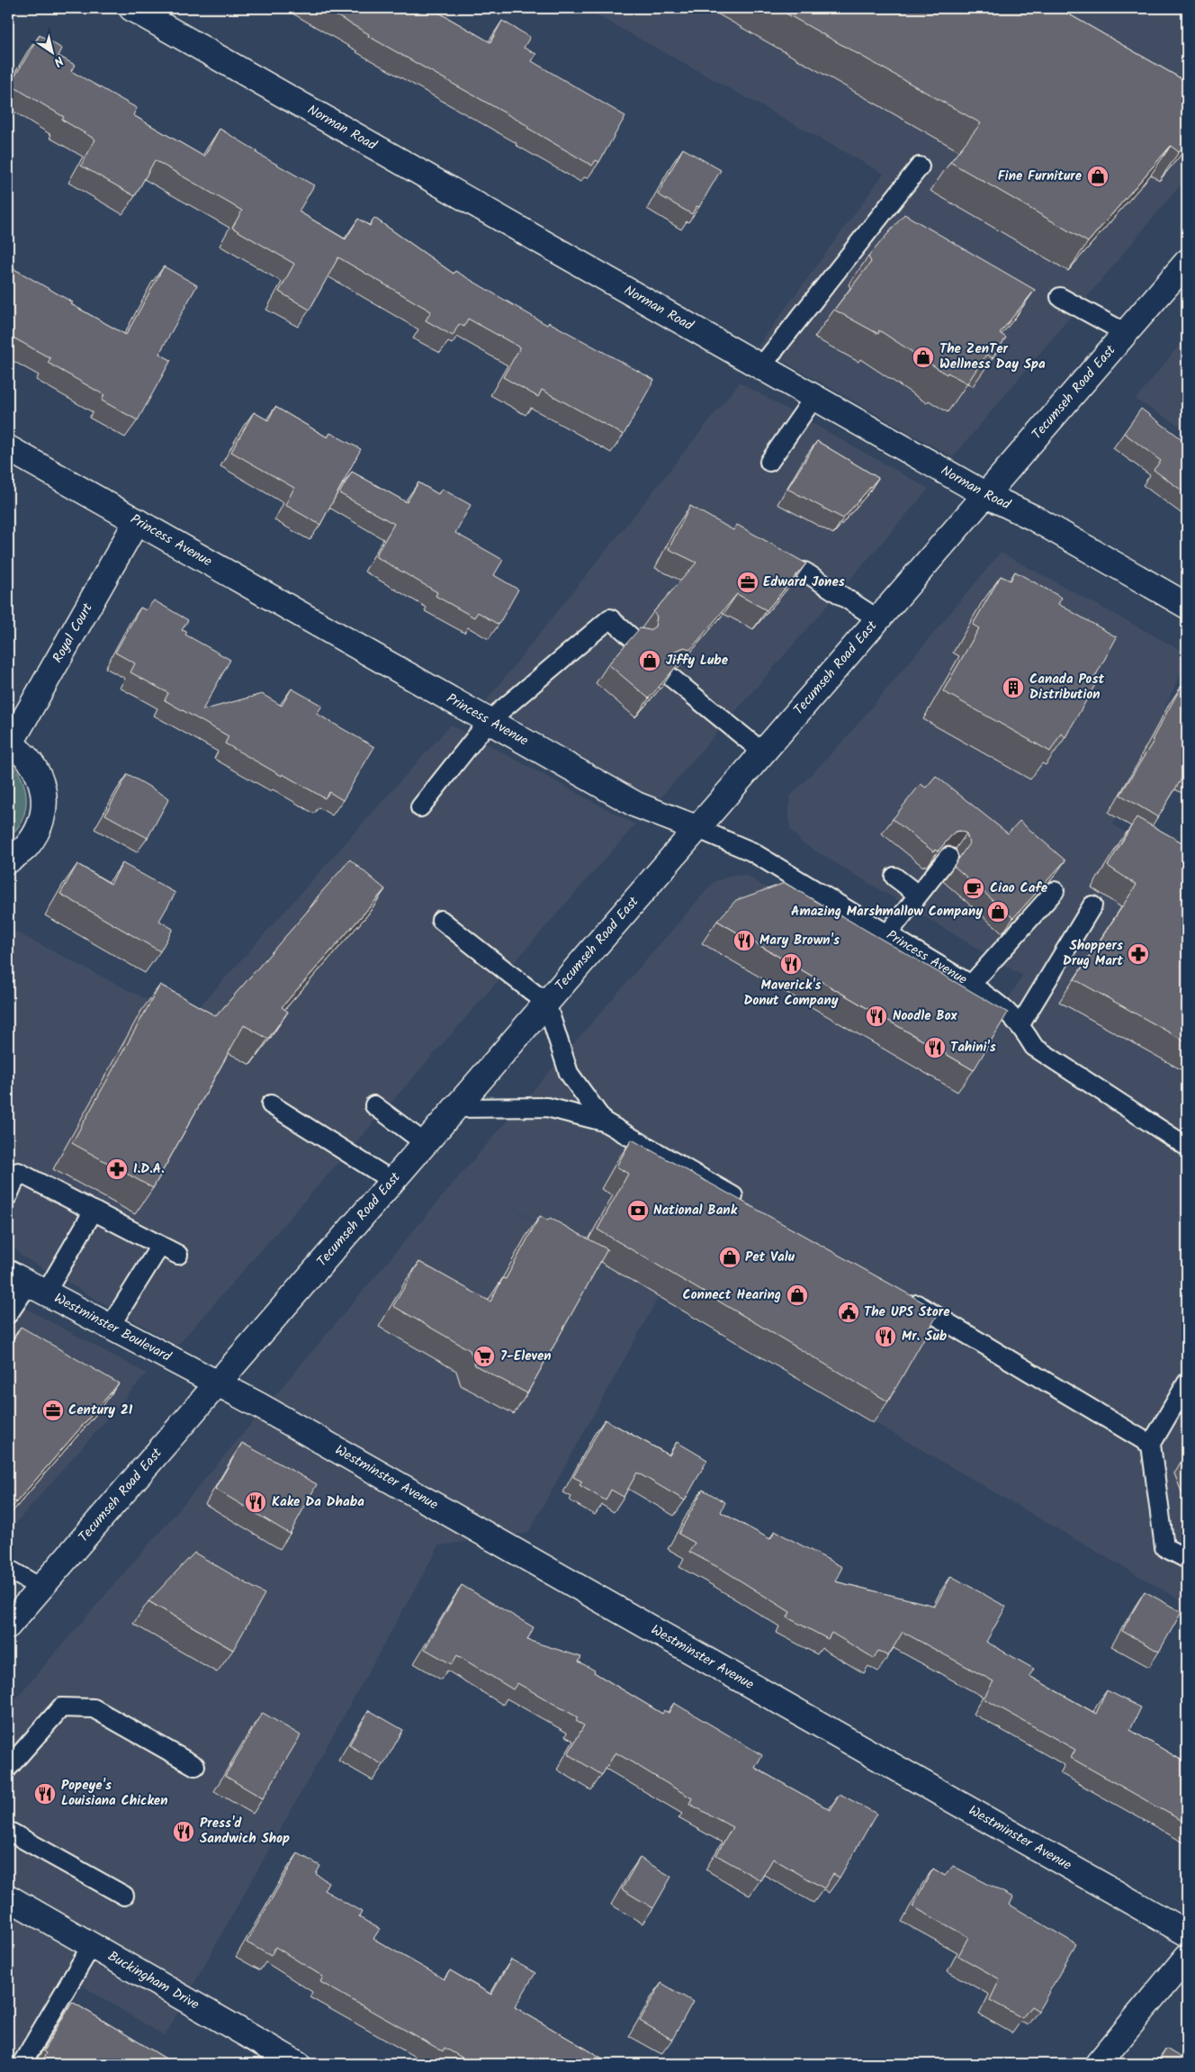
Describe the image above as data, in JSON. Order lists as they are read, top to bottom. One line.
{"streets":{"street":["Norman Road","Tecumseh Road East","Princess Avenue","Royal Court","Westminster Boulevard","Westminster Avenue","Buckingham Drive"]},"crossings":[["Norman Road","Tecumseh Road East"],["Tecumseh Road East","Princess Avenue"],["Tecumseh Road East","Westminster Boulevard"],["Tecumseh Road East","Westminster Avenue"],["Princess Avenue","Royal Court"],["Westminster Boulevard","Westminster Avenue"]],"places":{"shop":["Fine Furniture","The ZenTer Wellness Day Spa","Jiffy Lube","Amazing Marshmallow Company","Pet Valu","Connect Hearing"],"office":["Edward Jones","Century 21"],"building":["Canada Post Distribution"],"cafe":["Ciao Cafe"],"restaurant":["Mary Brown's","Maverick's Donut Company","Noodle Box","Tahini's","Mr. Sub","Kake Da Dhaba","Popeye's Louisiana Chicken","Press'd Sandwich Shop"],"pharmacy":["Shoppers Drug Mart","I.D.A."],"bank":["National Bank"],"public building":["The UPS Store"],"supermarket":["7-Eleven"]},"north":"bottom right"}
